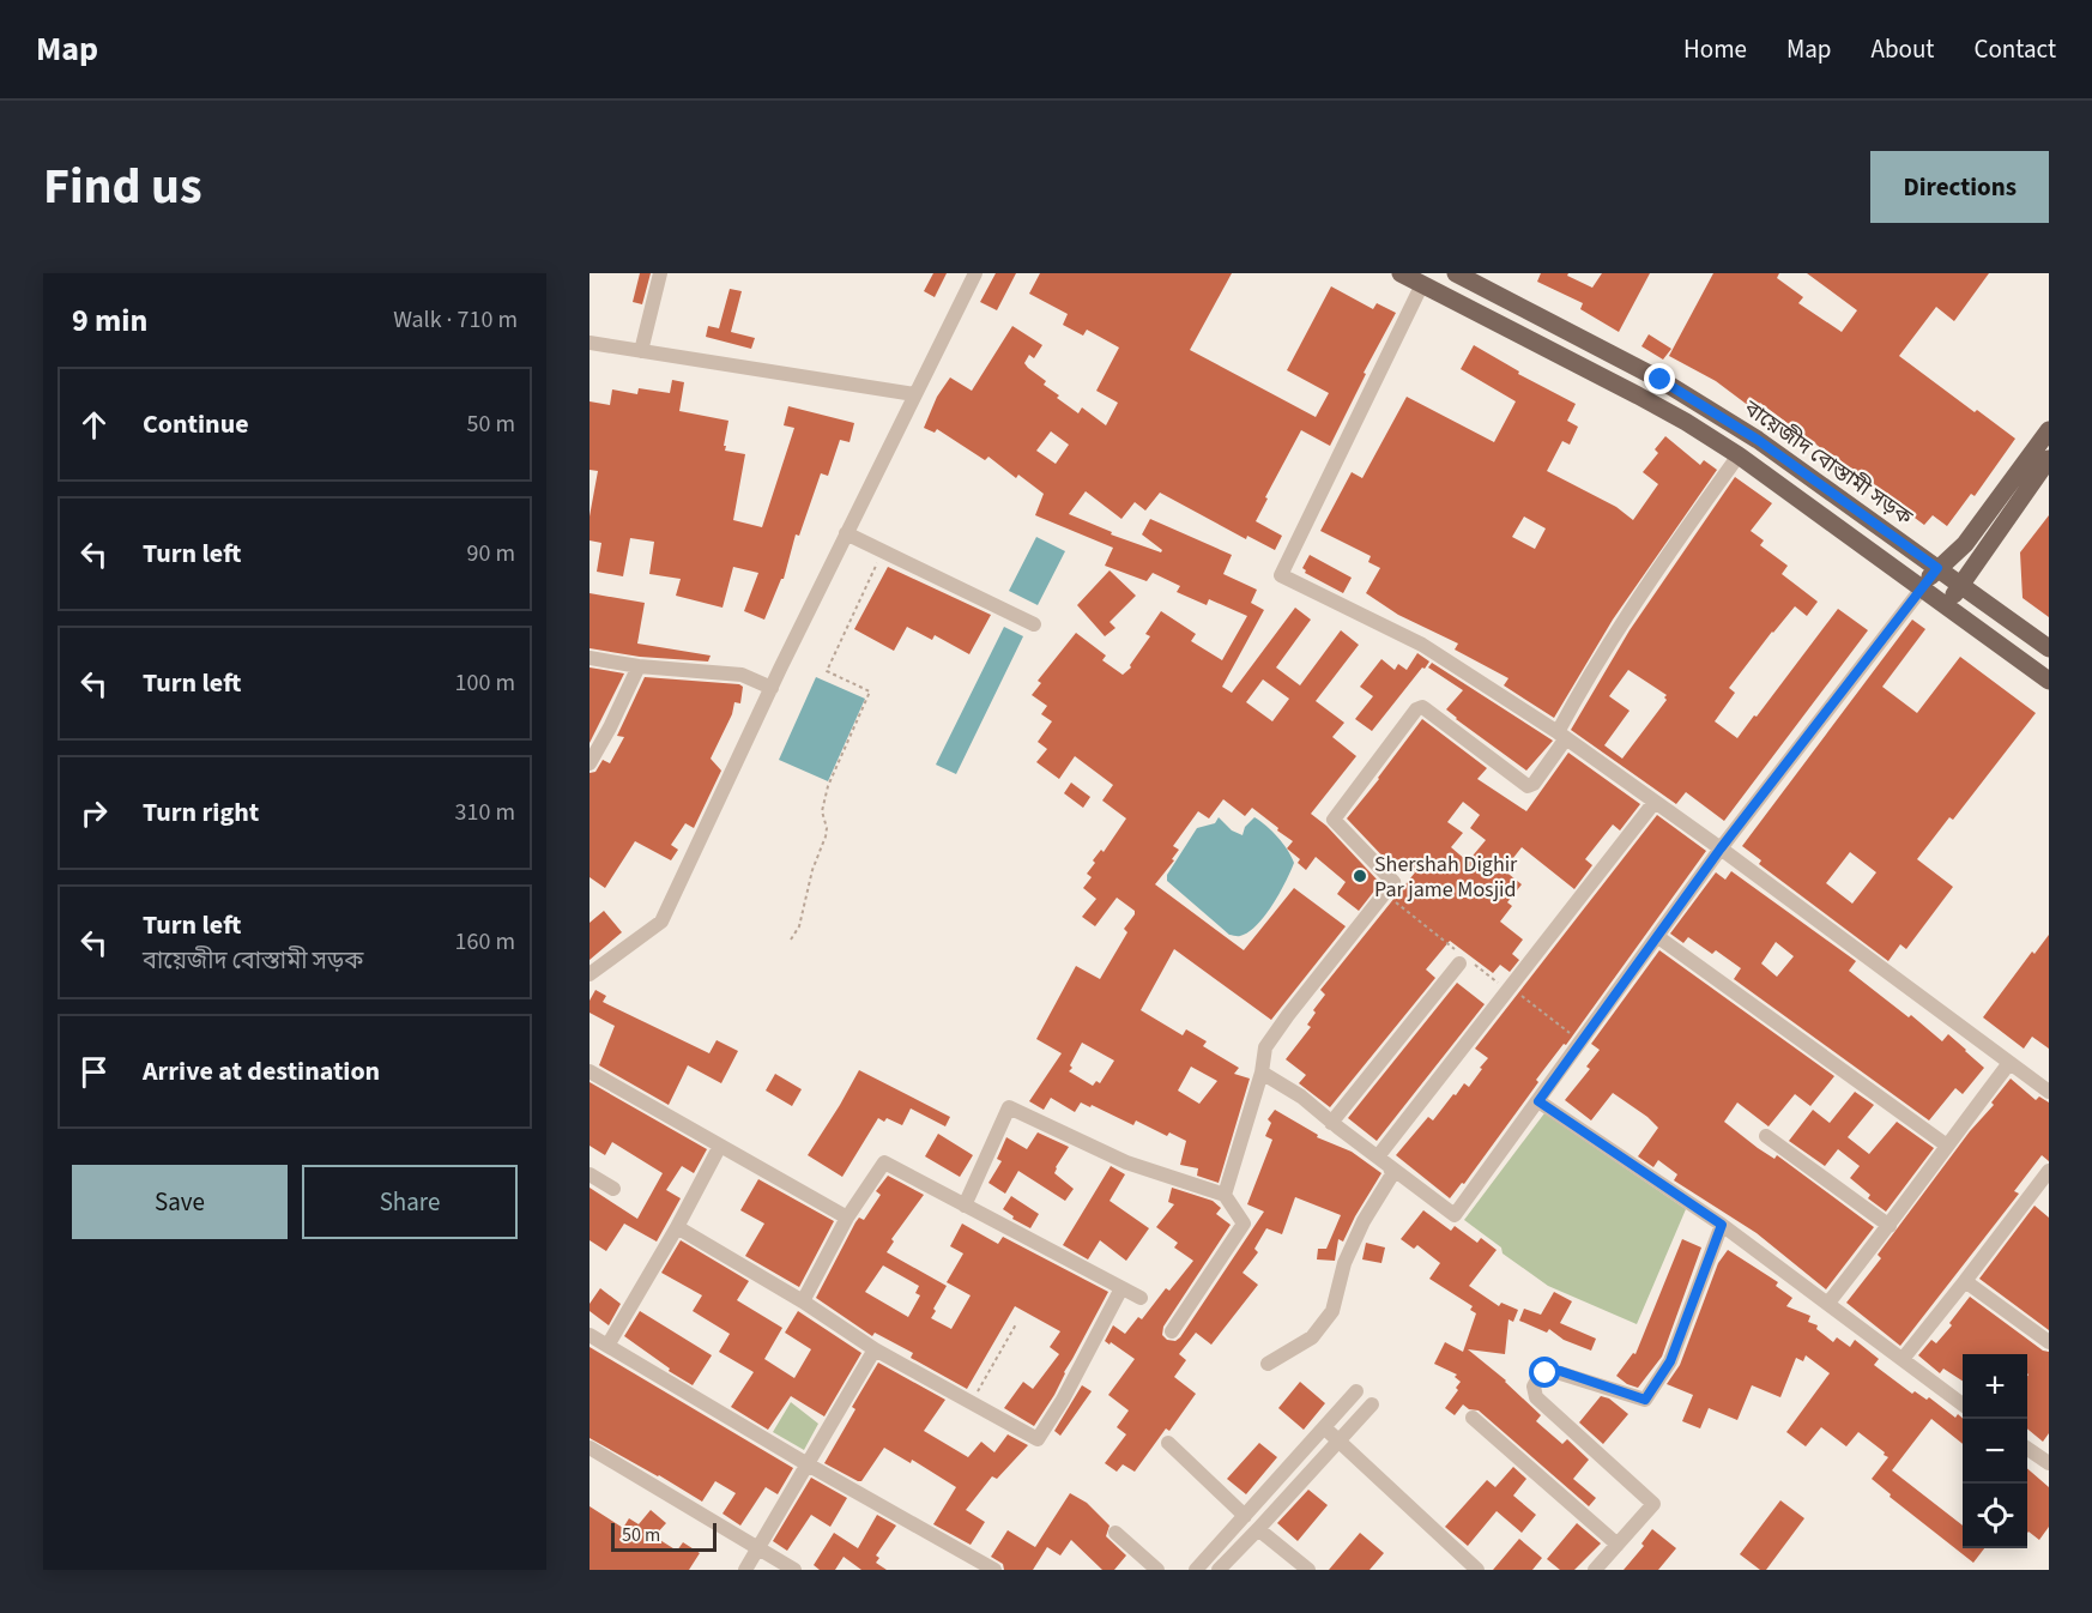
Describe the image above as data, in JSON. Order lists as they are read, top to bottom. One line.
{"streets":{"main road":["বায়েজীদ বোস্তামী সড়ক"]},"places":["Shershah Dighir Par jame Mosjid"],"scale_bar":"50 m","page":{"header":"Map","nav":["Home","Map","About","Contact"],"title":"Find us","buttons":["Directions",["Save","Share"]],"heading":["9 min","Walk · 710 m"],"list":[["Continue","50 m"],["Turn left","90 m"],["Turn left","100 m"],["Turn right","310 m"],["Turn left","বায়েজীদ বোস্তামী সড়ক","160 m"],"Arrive at destination"],"map_buttons":["+","−"],"scale":"50 m"}}
